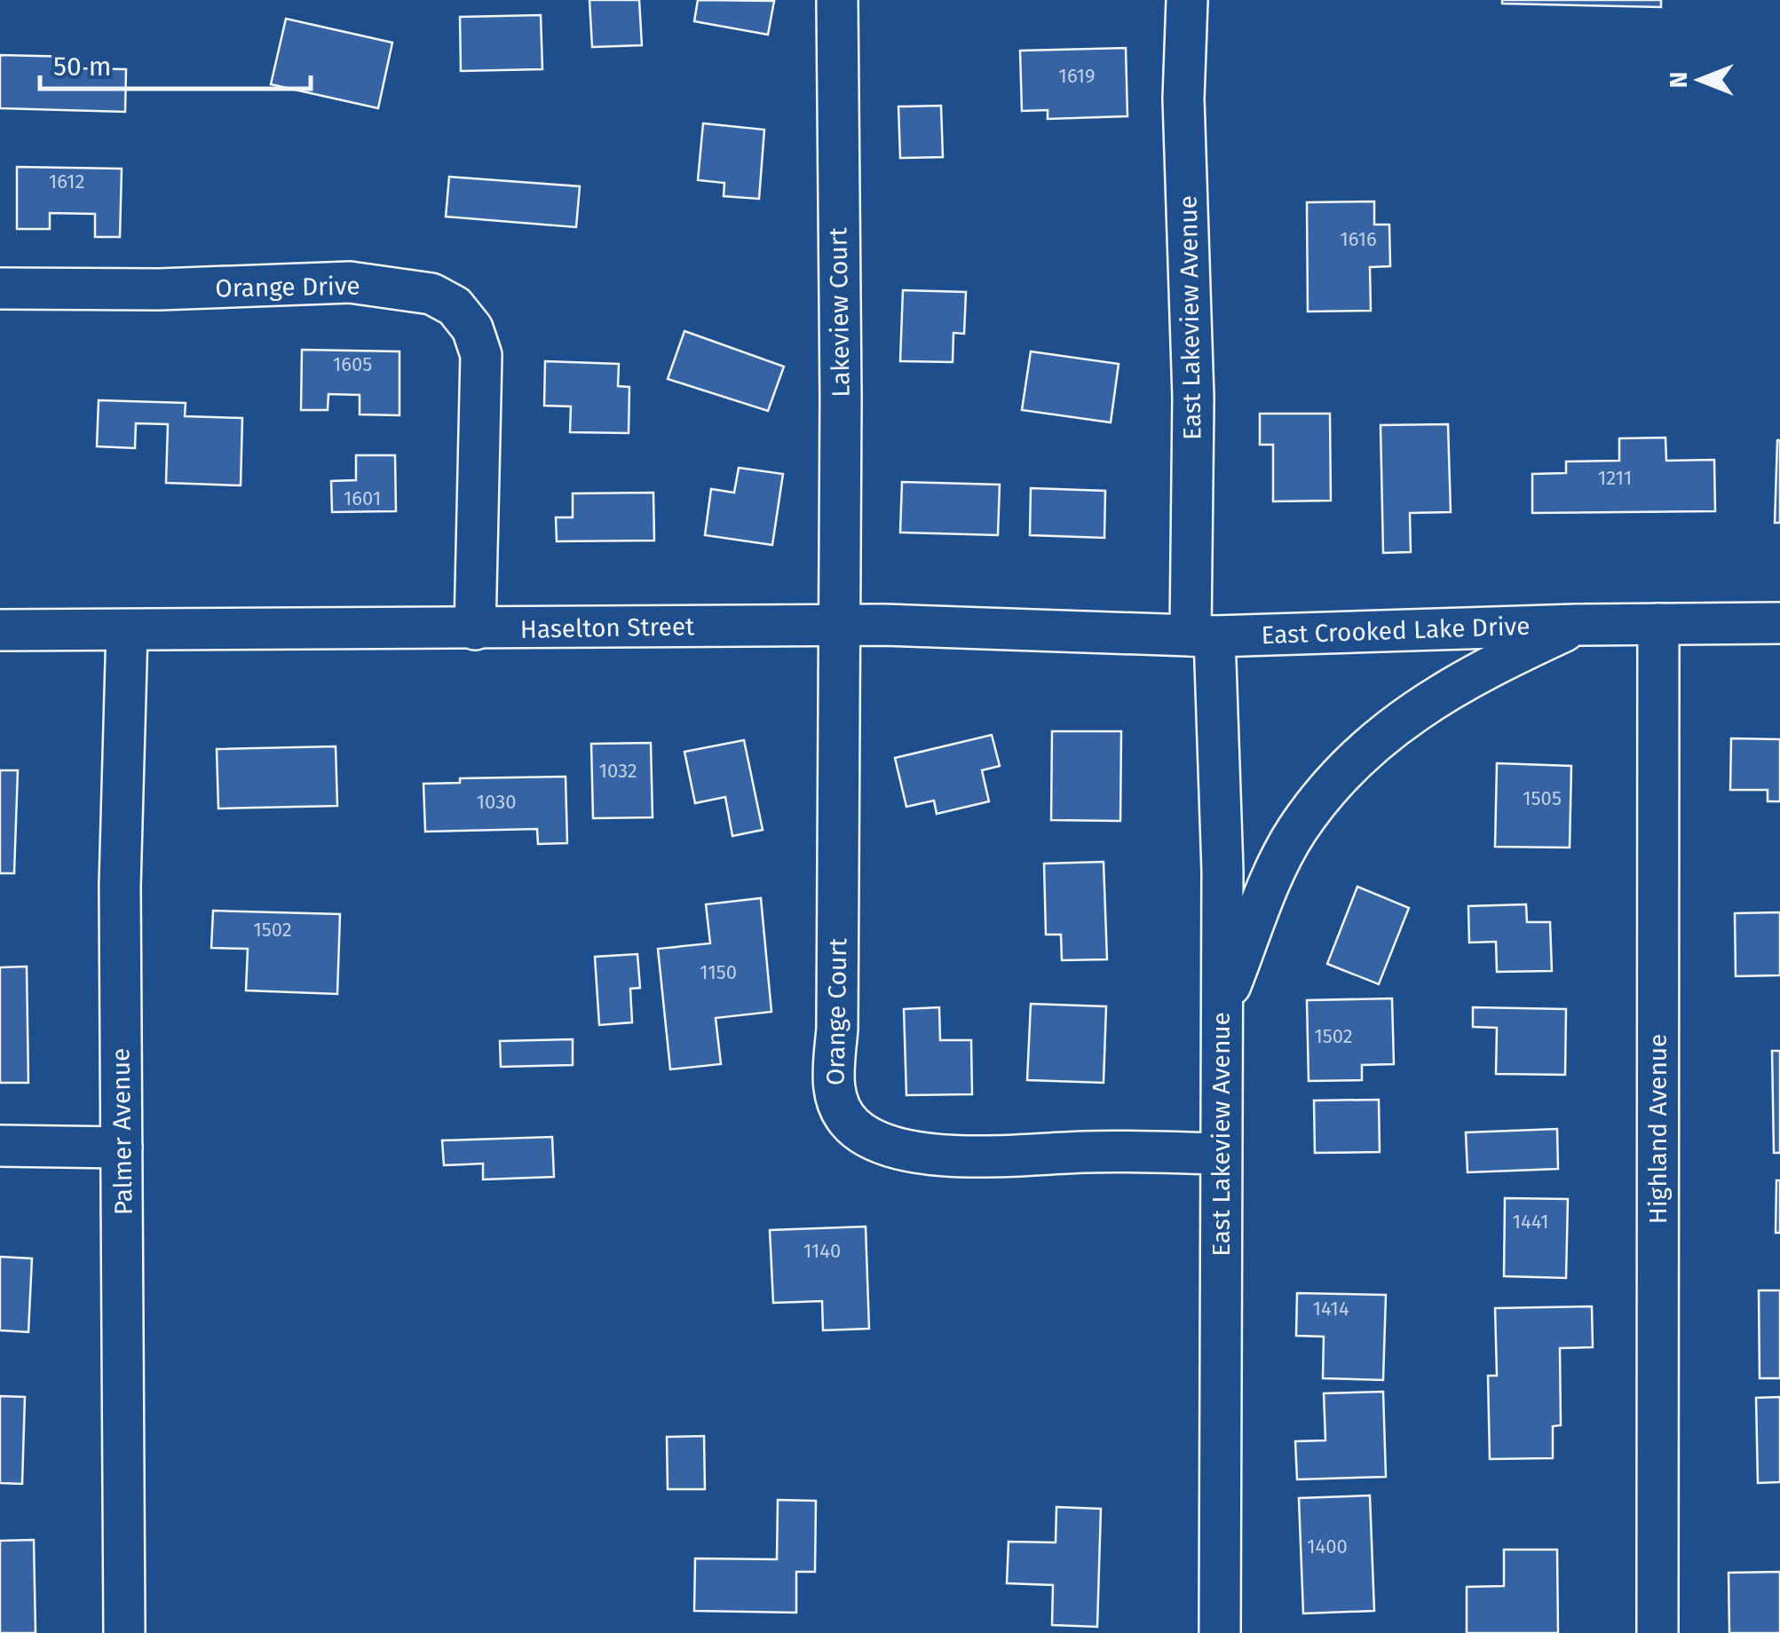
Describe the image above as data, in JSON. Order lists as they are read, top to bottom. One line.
{"streets":{"street":["Orange Drive","Lakeview Court","East Lakeview Avenue","Haselton Street","East Crooked Lake Drive","Orange Court","Highland Avenue","Palmer Avenue"]},"crossings":[["Orange Drive","Haselton Street"],["Lakeview Court","Haselton Street"],["Lakeview Court","Orange Court"],["East Lakeview Avenue","Haselton Street"],["East Lakeview Avenue","East Crooked Lake Drive"],["East Lakeview Avenue","Orange Court"],["Haselton Street","East Crooked Lake Drive"],["Haselton Street","Orange Court"],["Haselton Street","Palmer Avenue"],["East Crooked Lake Drive","Highland Avenue"]],"house_numbers":["1619","1612","1616","1605","1211","1601","1032","1505","1030","1502","1150","1502","1441","1140","1414","1400"],"scale_bar":"50 m","north":"left"}
